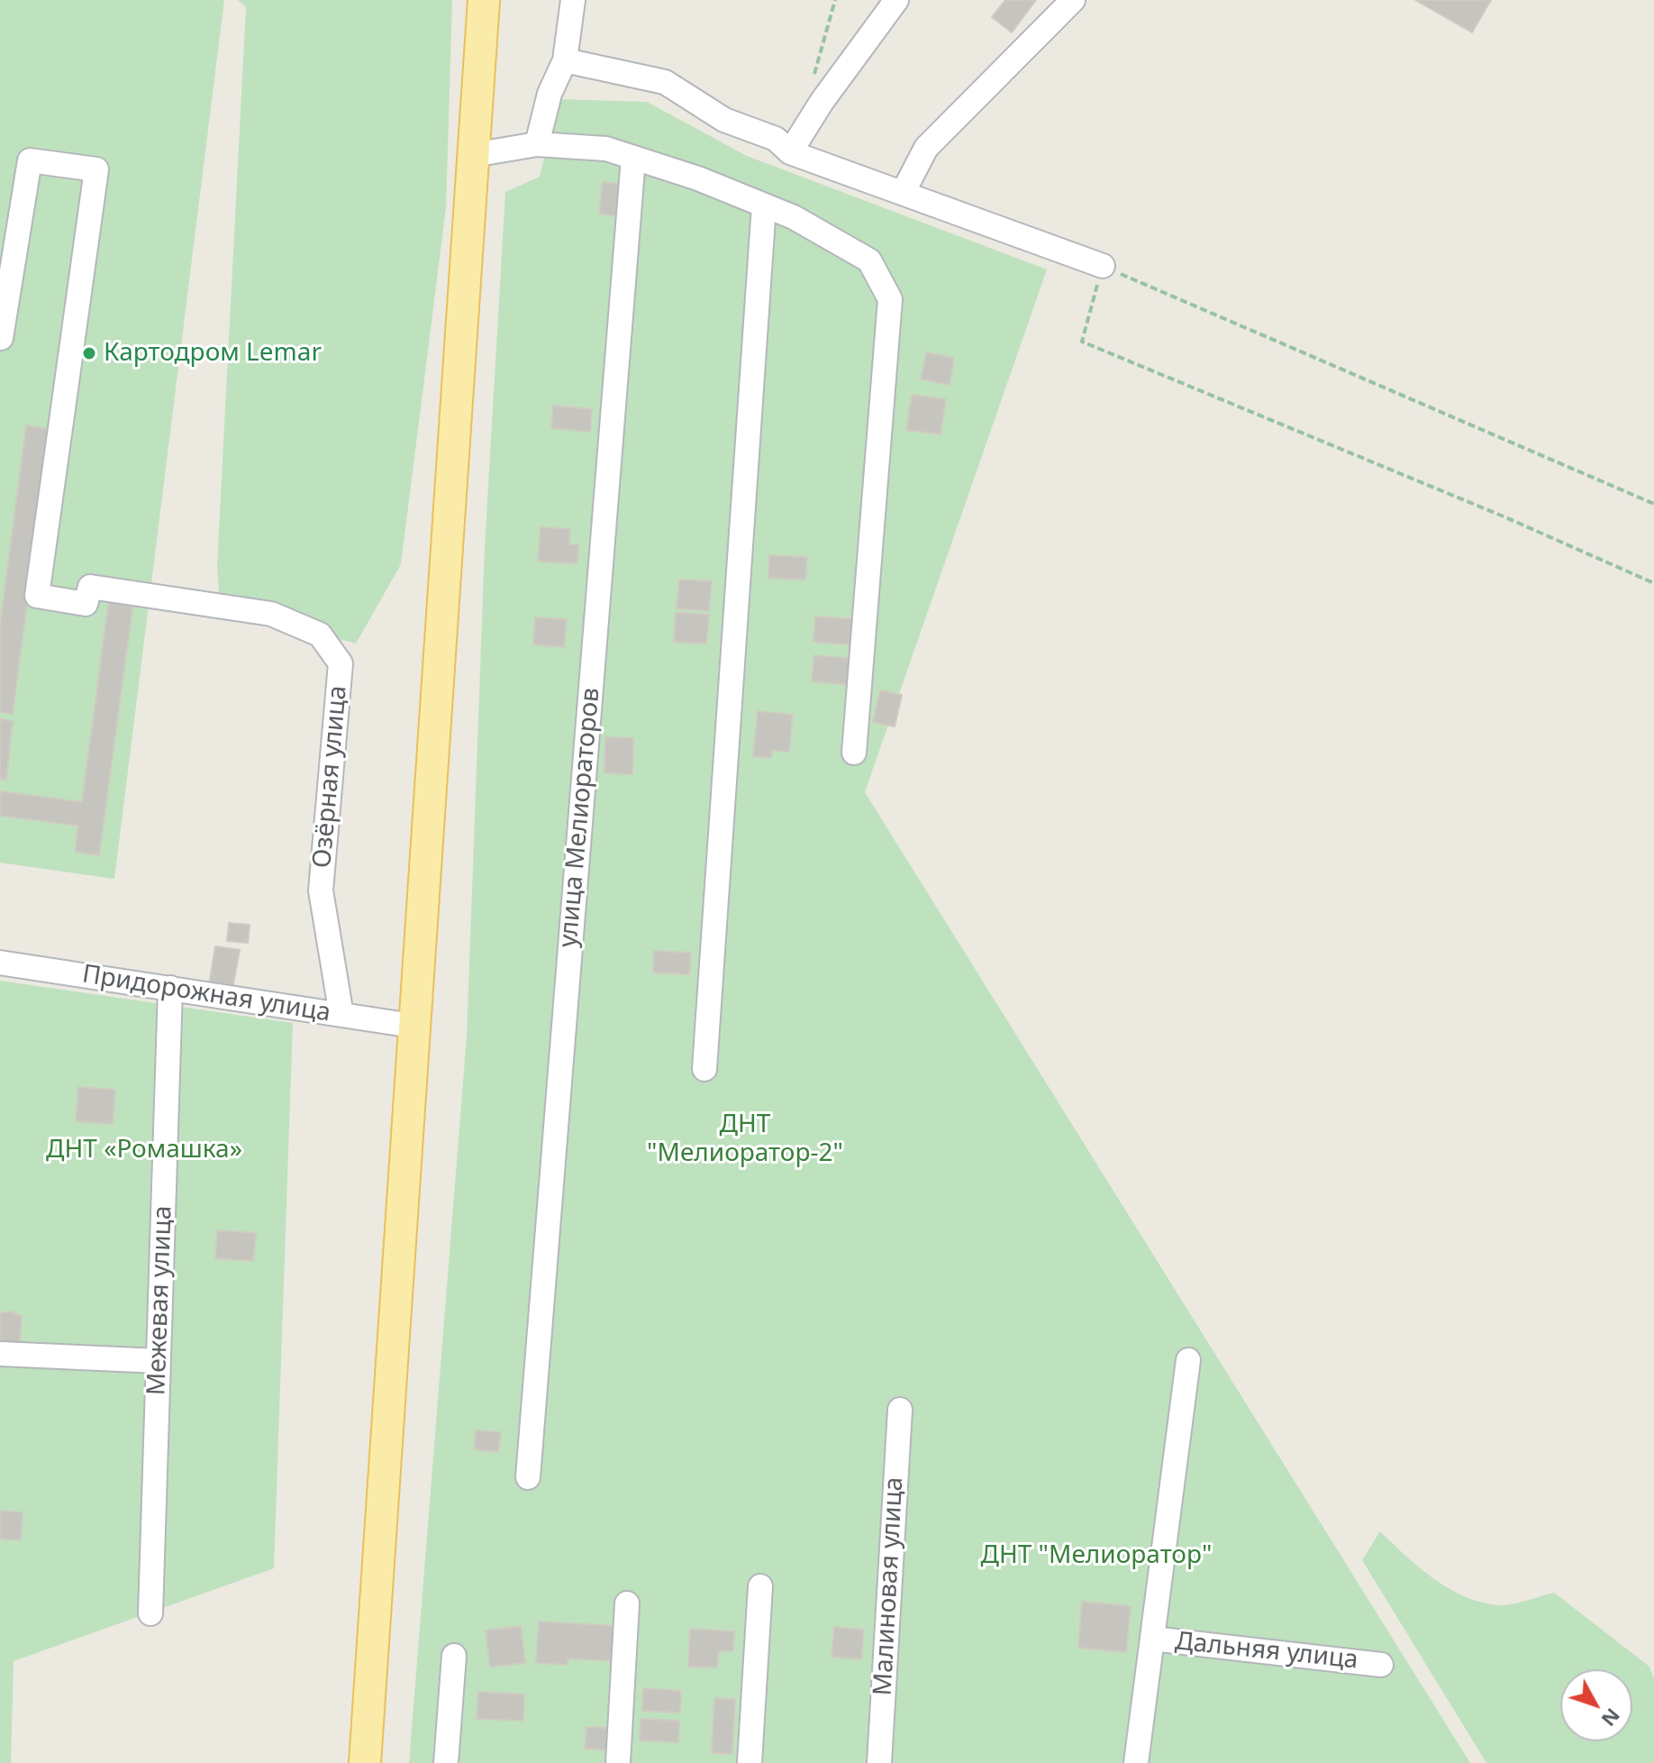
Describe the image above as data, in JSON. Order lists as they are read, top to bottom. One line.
{"streets":{"street":["Озёрная улица","улица Мелиораторов","Придорожная улица","Межевая улица","Малиновая улица","Дальняя улица"]},"crossings":[["Озёрная улица","Придорожная улица"],["Придорожная улица","Межевая улица"]],"parks":["ДНТ \"Мелиоратор-2\"","ДНТ «Ромашка»","ДНТ \"Мелиоратор\""],"places":["Картодром Lemar"],"north":"bottom right"}
